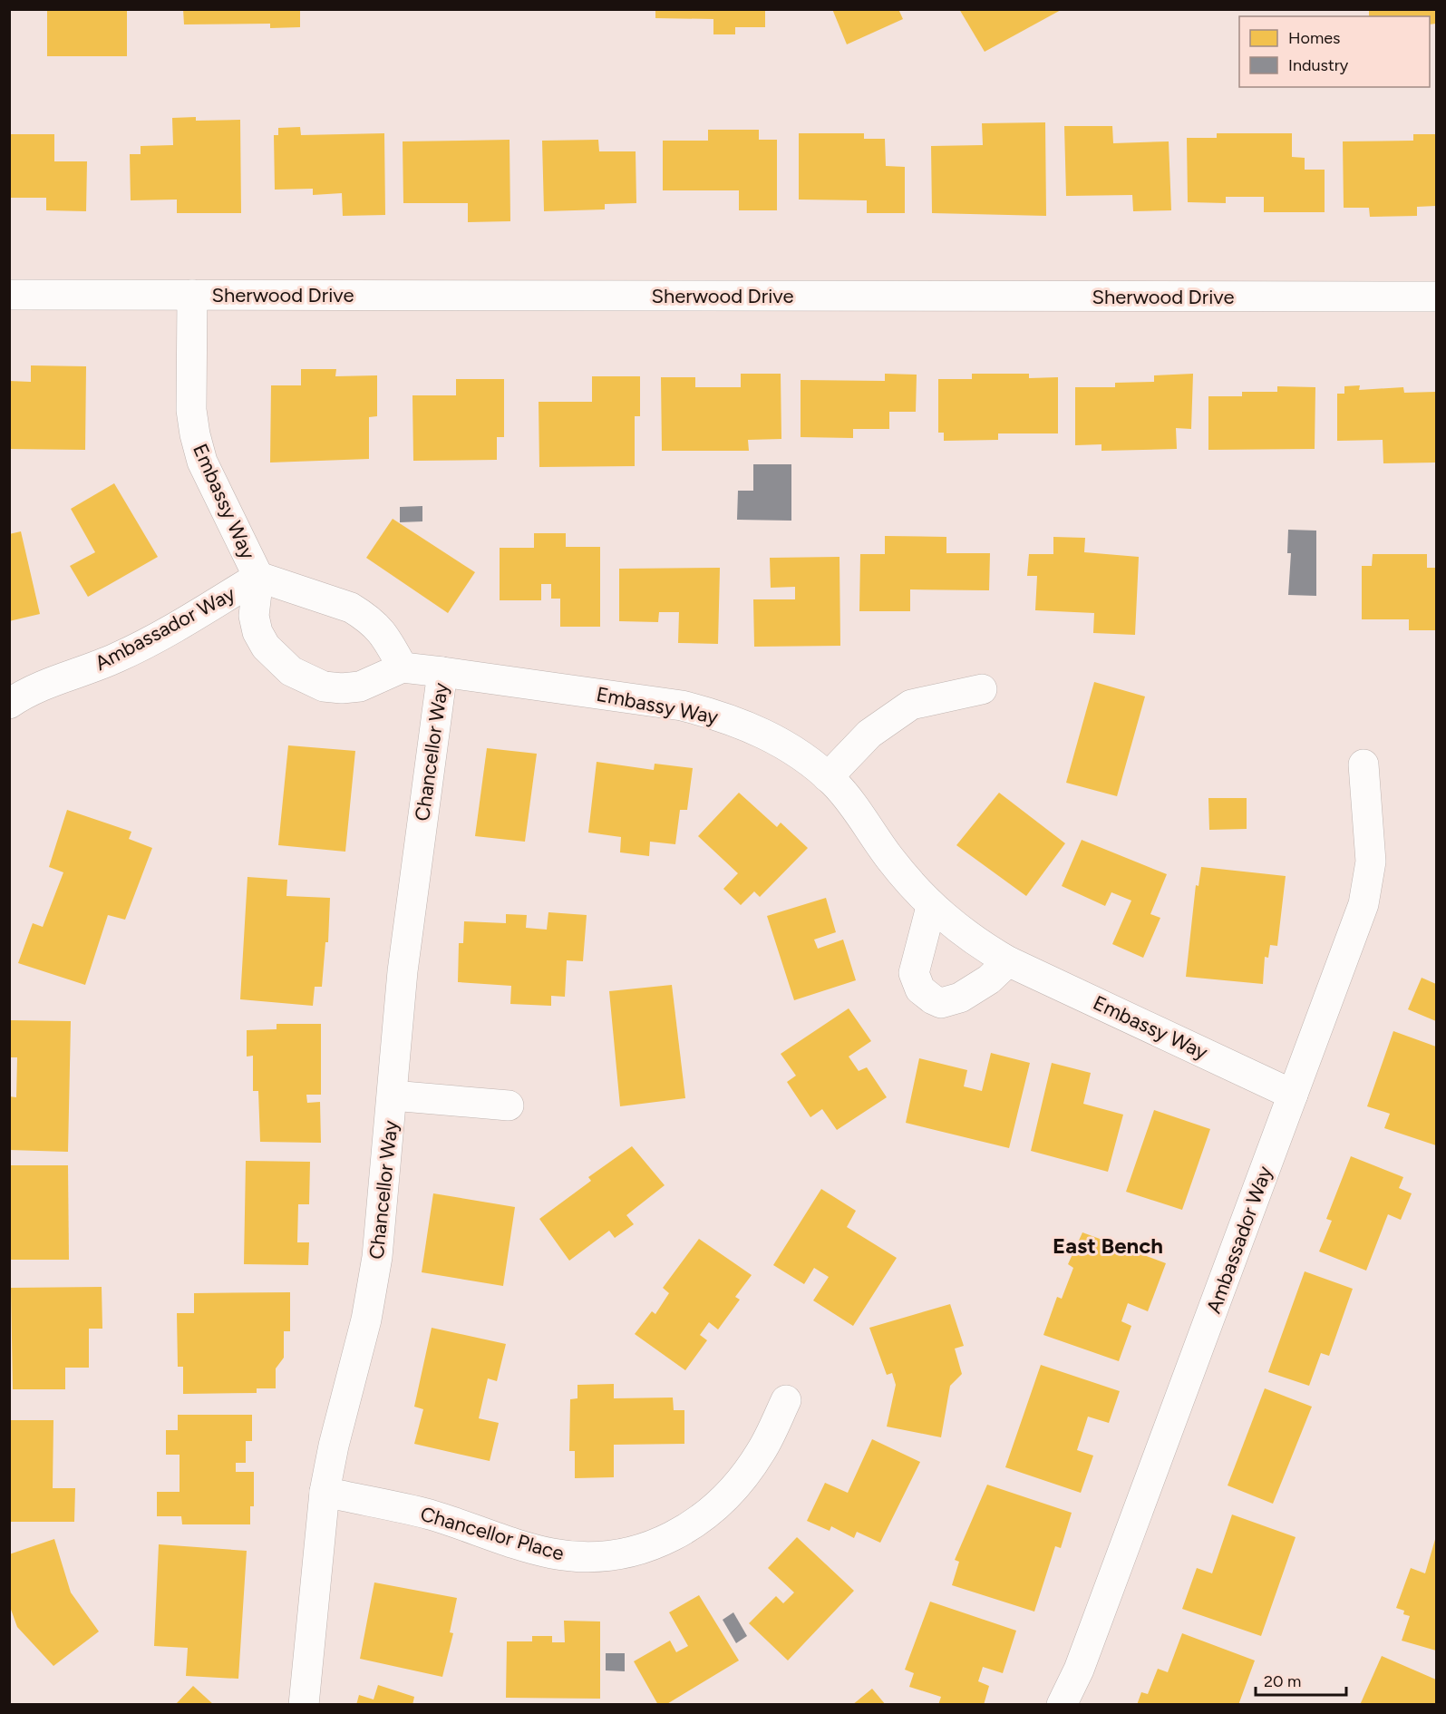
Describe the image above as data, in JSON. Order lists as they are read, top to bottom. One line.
{"streets":{"street":["Sherwood Drive","Embassy Way","Ambassador Way","Chancellor Way","Chancellor Place"]},"crossings":[["Sherwood Drive","Embassy Way"],["Embassy Way","Ambassador Way"],["Embassy Way","Chancellor Way"],["Chancellor Way","Chancellor Place"]],"districts":["East Bench"],"legend":["Homes","Industry"],"scale_bar":"20 m"}
